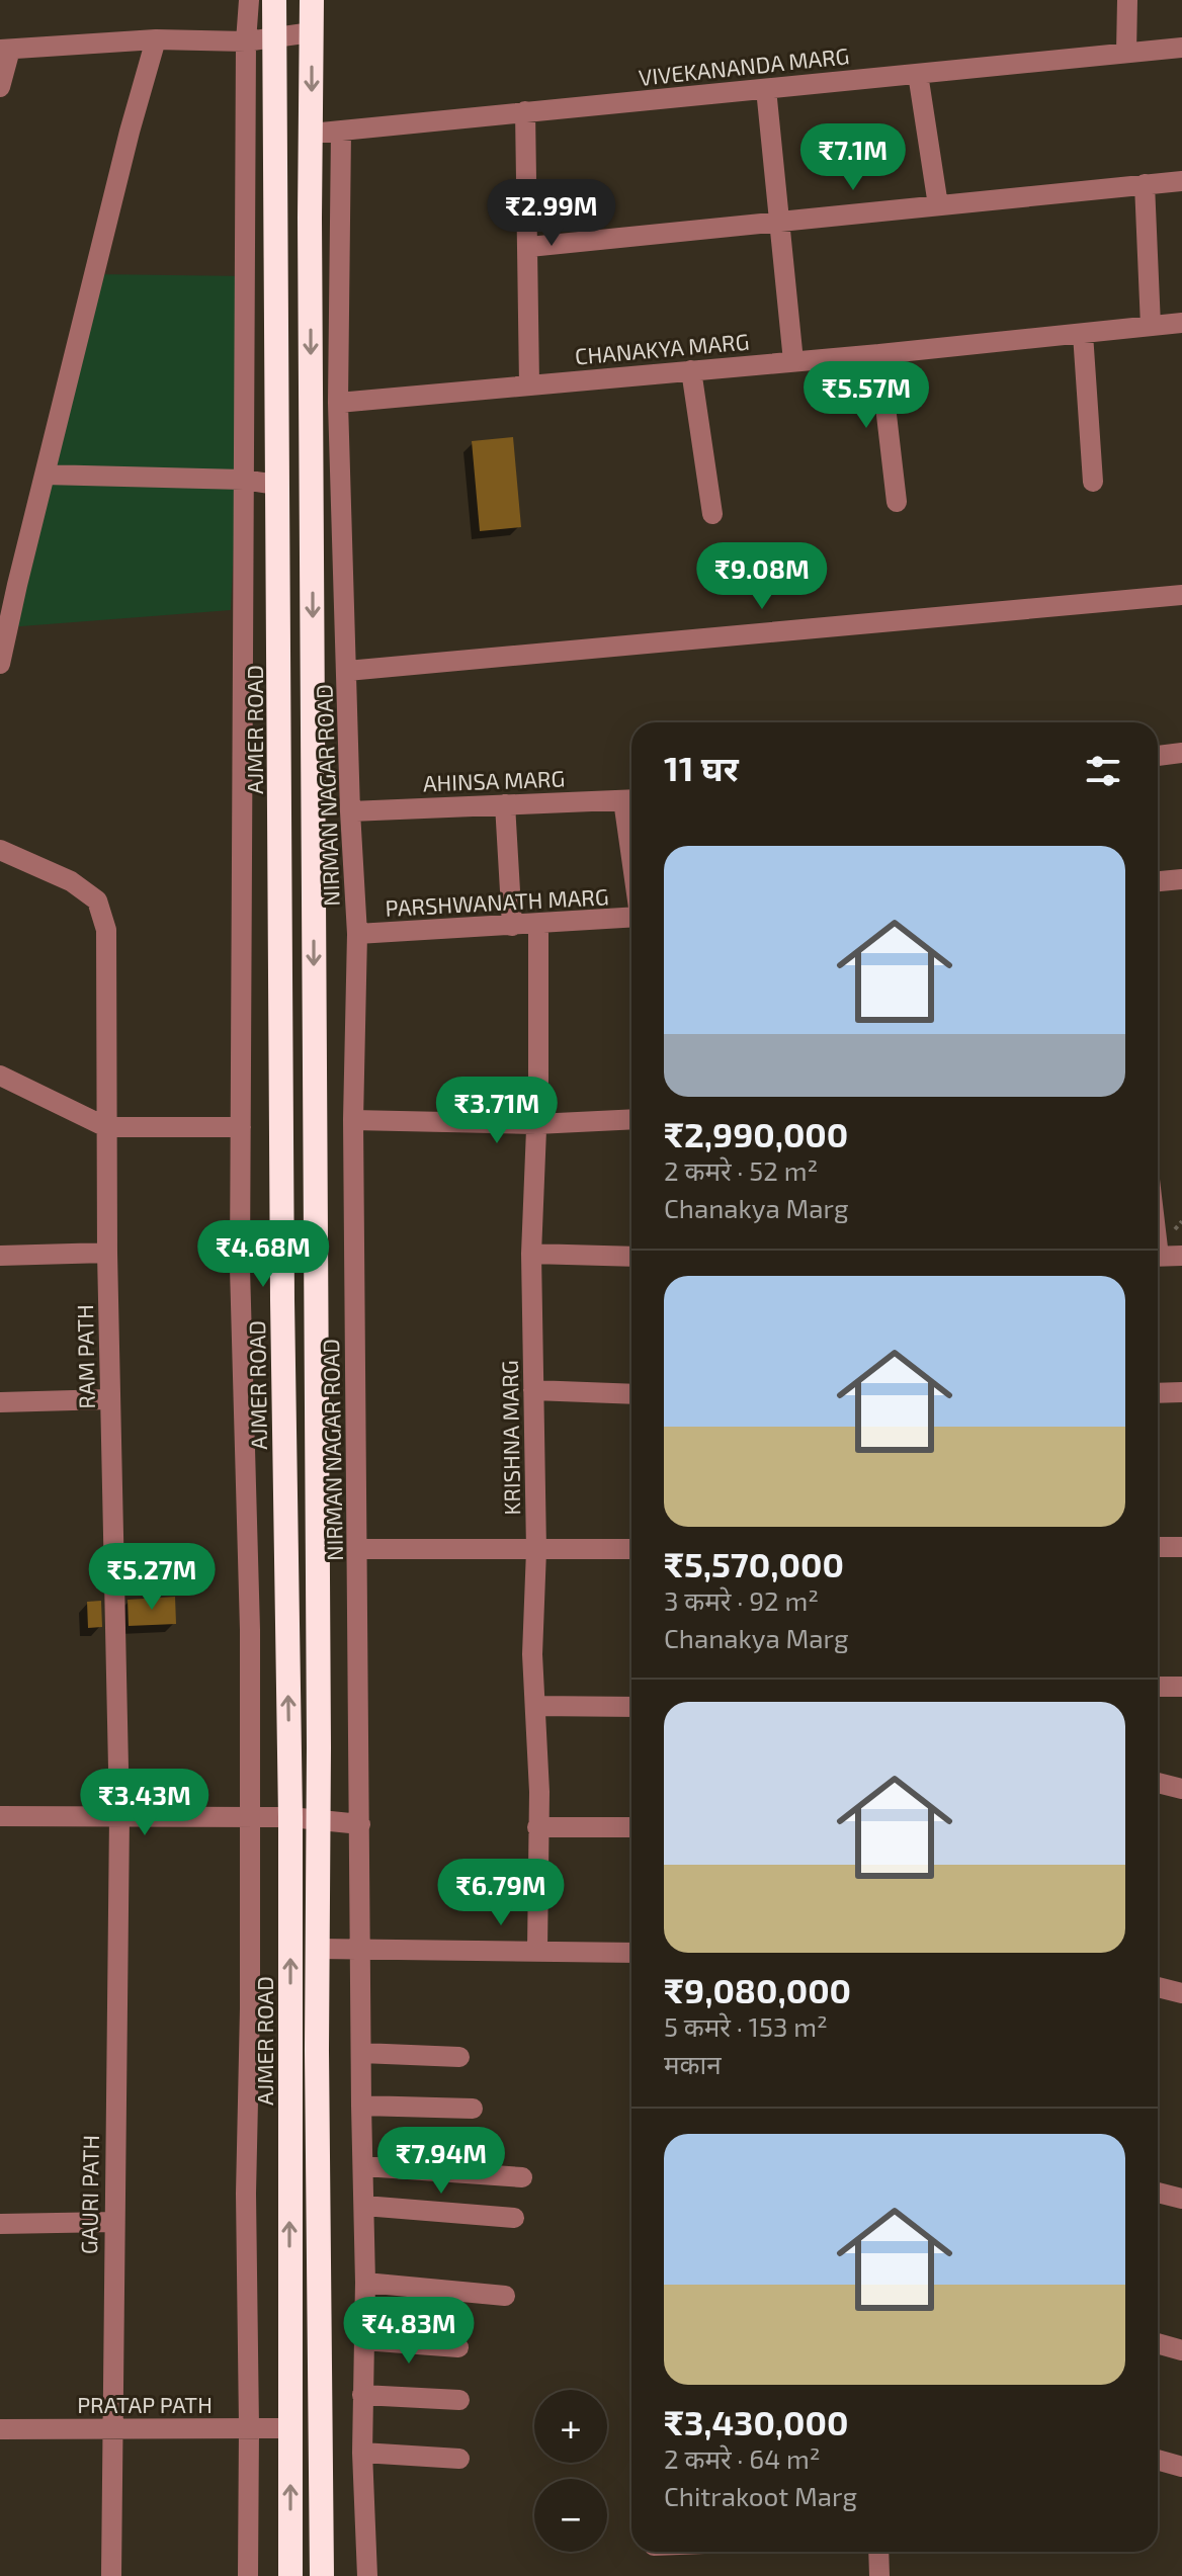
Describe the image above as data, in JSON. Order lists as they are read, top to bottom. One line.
{"streets":{"highway":["AJMER ROAD"],"street":["VIVEKANANDA MARG","CHANAKYA MARG","AHINSA MARG","NIRMAN NAGAR ROAD","PARSHWANATH MARG","RAM PATH","KRISHNA MARG","GAURI PATH","PRATAP PATH"]},"crossings":[["VIVEKANANDA MARG","NIRMAN NAGAR ROAD"],["CHANAKYA MARG","NIRMAN NAGAR ROAD"],["AJMER ROAD","PRATAP PATH"],["AHINSA MARG","NIRMAN NAGAR ROAD"],["NIRMAN NAGAR ROAD","PARSHWANATH MARG"],["PARSHWANATH MARG","KRISHNA MARG"],["RAM PATH","GAURI PATH"],["GAURI PATH","PRATAP PATH"]],"page":{"price":["₹7.1M","₹2.99M","₹5.57M","₹9.08M","₹3.71M","₹4.68M","₹5.27M","₹3.43M","₹6.79M","₹7.94M","₹4.83M"],"heading":"11 घर","list":[{"name":"₹2,990,000","note":"2 कमरे · 52 m² · Chanakya Marg"},{"name":"₹5,570,000","note":"3 कमरे · 92 m² · Chanakya Marg"},{"name":"₹9,080,000","note":"5 कमरे · 153 m² · मकान"},{"name":"₹3,430,000","note":"2 कमरे · 64 m² · Chitrakoot Marg"}],"map_buttons":["+","−"]}}
